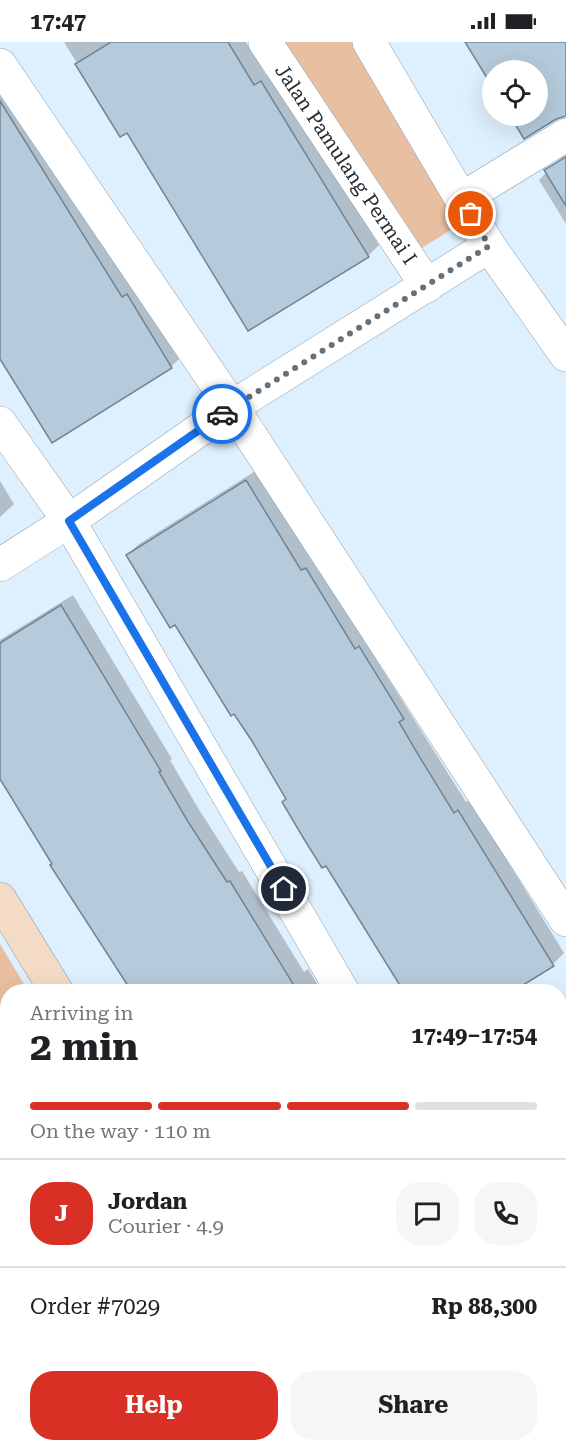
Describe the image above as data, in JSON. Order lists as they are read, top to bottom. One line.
{"streets":{"street":["Jalan Pamulang Permai I"]},"page":{"status":"17:47","heading":["2 min","Arriving in","17:49–17:54"],"panel":["Jordan","Courier · 4.9","Order #7029","Rp 88,300"],"bar":"On the way · 110 m","round":"J","buttons":["Help","Share"]}}
